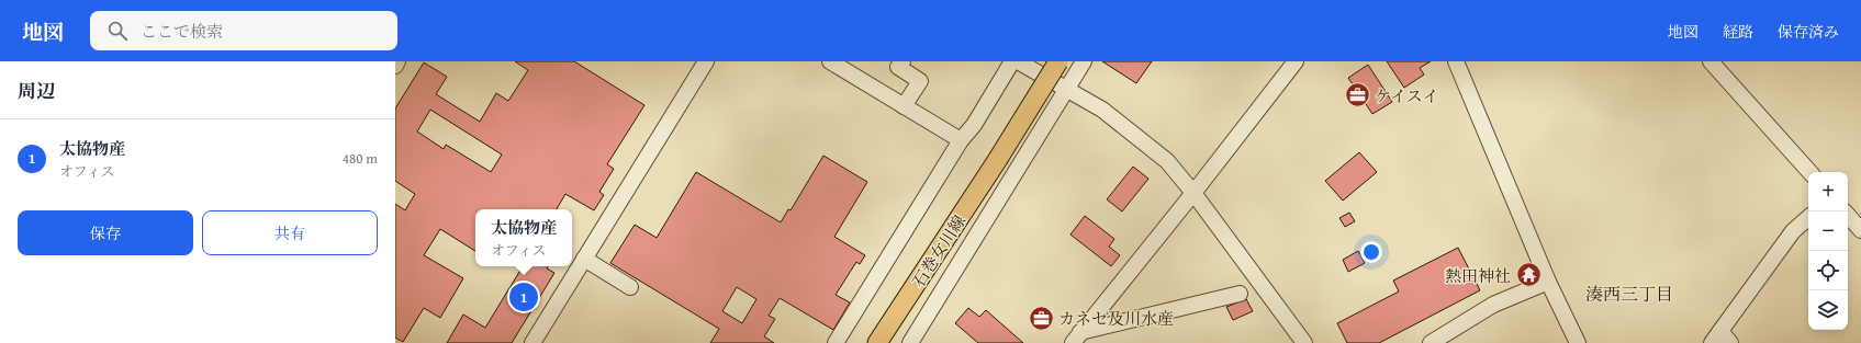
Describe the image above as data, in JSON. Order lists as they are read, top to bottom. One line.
{"streets":{"main road":["石巻女川線"]},"districts":["湊西三丁目"],"places":{"office":["ケイスイ","カネセ及川水産"],"temple":["熱田神社"]},"page":{"header":"地図","search":"ここで検索","nav":["地図","経路","保存済み"],"heading":"周辺","list":[{"mark":"1","name":"太協物産","note":"オフィス","value":"480 m"}],"map_buttons":["+","−"],"buttons":["保存","共有"],"popup":["太協物産","オフィス"],"pins":"1"}}
